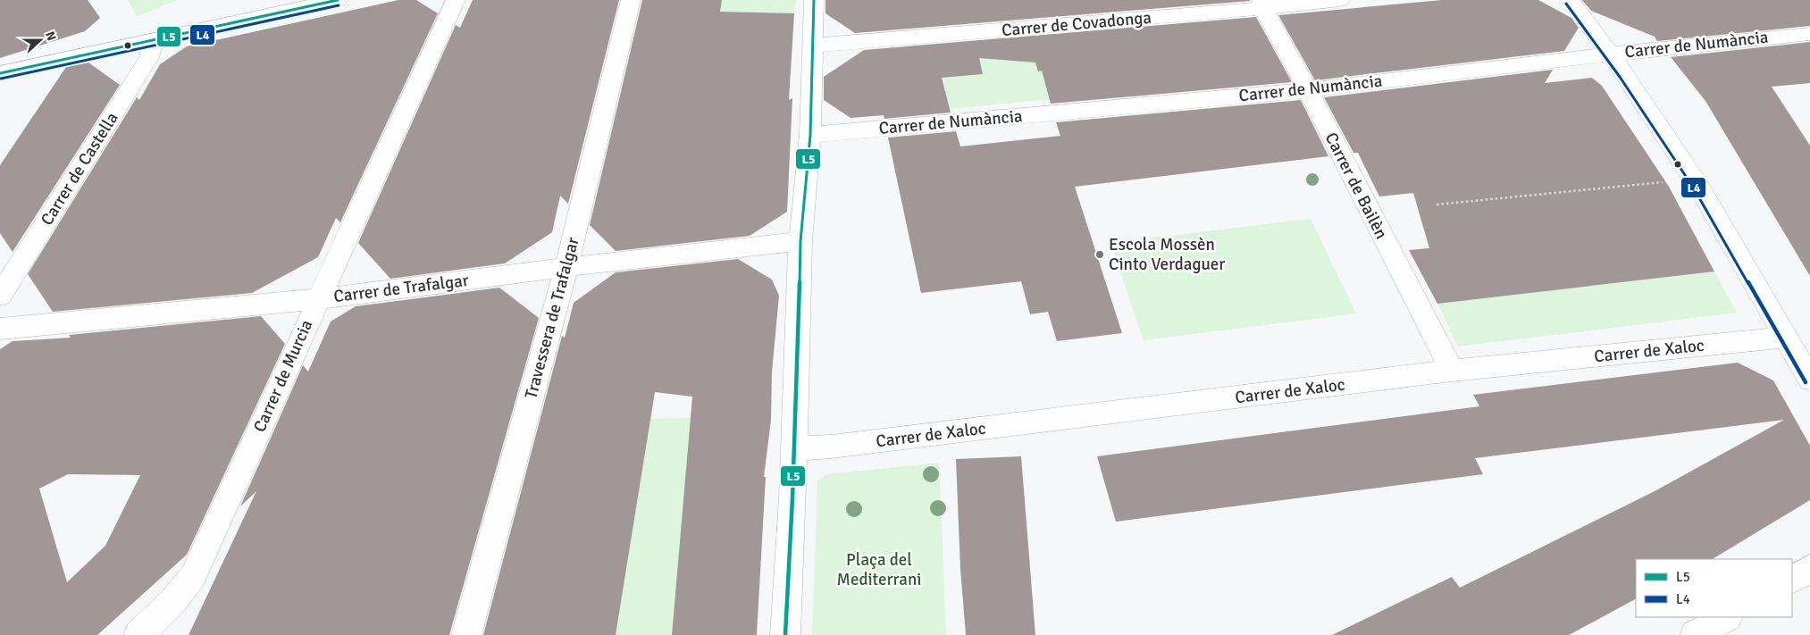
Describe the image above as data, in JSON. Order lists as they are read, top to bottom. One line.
{"streets":{"street":["Carrer de Covadonga","Carrer de Numància","Carrer de Castella","Carrer de Bailèn","Carrer de Trafalgar","Travessera de Trafalgar","Carrer de Xaloc","Carrer de Murcia"]},"crossings":[["Carrer de Covadonga","Carrer de Bailèn"],["Carrer de Numància","Carrer de Bailèn"],["Carrer de Bailèn","Carrer de Xaloc"],["Carrer de Trafalgar","Travessera de Trafalgar"],["Carrer de Trafalgar","Carrer de Murcia"]],"parks":["Plaça del Mediterrani"],"places":["Escola Mossèn Cinto Verdaguer"],"lines":["transit line L5","transit line L4"],"legend":["L5","L4"],"north":"right"}
